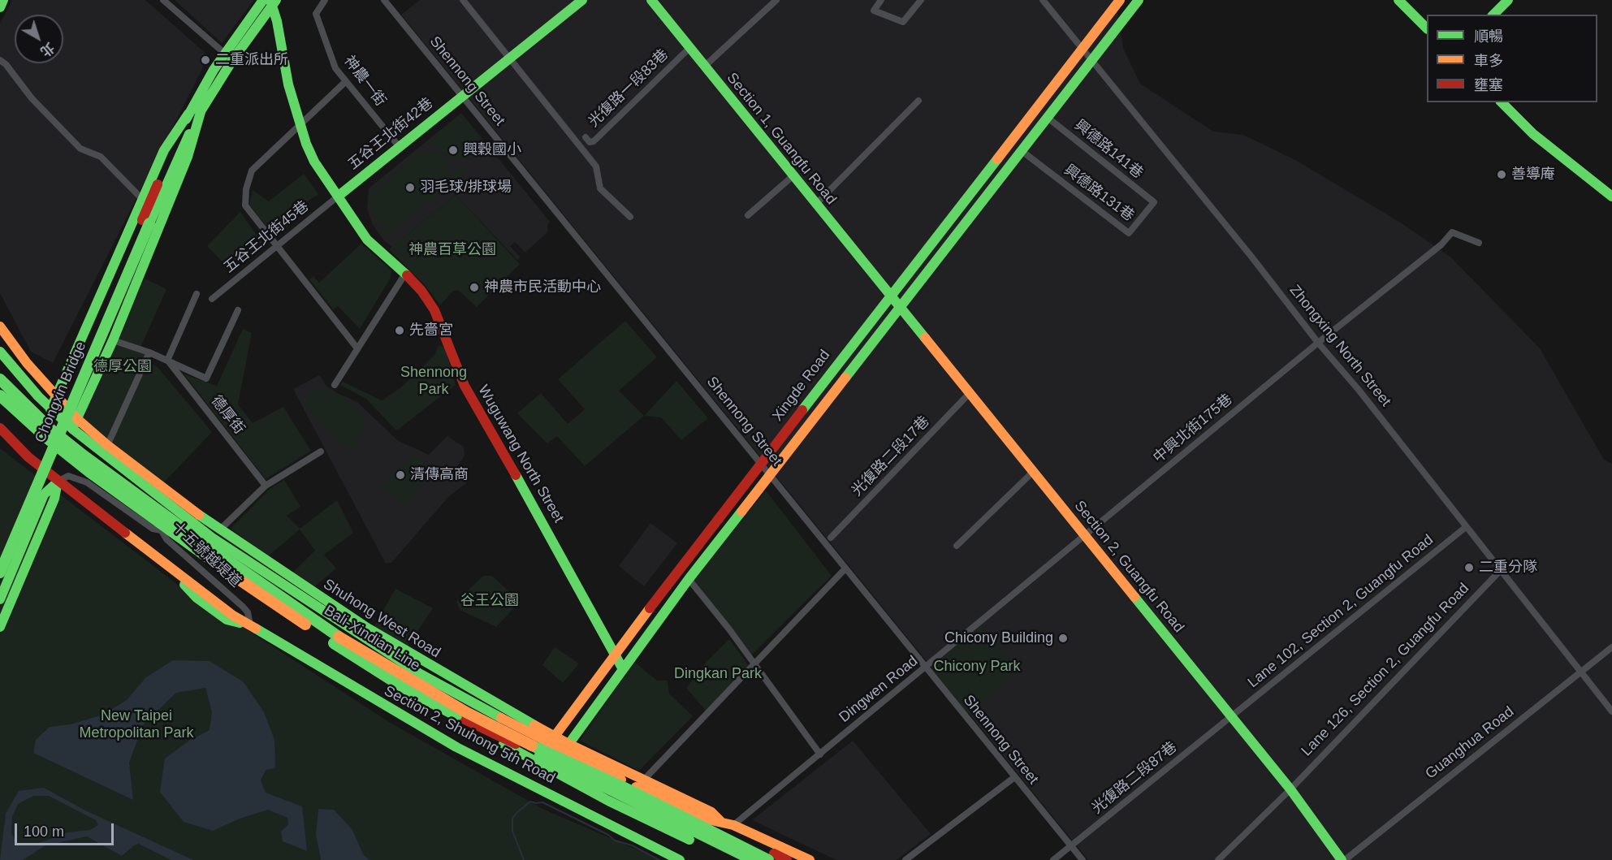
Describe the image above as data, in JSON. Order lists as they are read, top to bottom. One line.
{"streets":{"main road":["五谷王北街42巷","Section 1, Guangfu Road","Xingde Road","Chongxin Bridge","Wuguwang North Street","Section 2, Guangfu Road","Shuhong West Road","Bali-Xindian Line","Section 2, Shuhong 5th Road"],"street":["神農一街","Shennong Street","光復路一段83巷","興德路141巷","興德路131巷","五谷王北街45巷","Zhongxing North Street","德厚街","中興北街175巷","光復路二段17巷","十五號越堤道","Lane 102, Section 2, Guangfu Road","Lane 126, Section 2, Guangfu Road","Dingwen Road","Guanghua Road","光復路二段87巷"]},"crossings":[["神農一街","五谷王北街42巷"],["Shennong Street","五谷王北街42巷"],["Shennong Street","Xingde Road"],["Shennong Street","Dingwen Road"],["Shennong Street","光復路二段87巷"],["光復路一段83巷","Section 1, Guangfu Road"],["五谷王北街42巷","五谷王北街45巷"],["五谷王北街42巷","Wuguwang North Street"],["Section 1, Guangfu Road","Xingde Road"],["Section 1, Guangfu Road","Section 2, Guangfu Road"],["興德路141巷","興德路131巷"],["興德路141巷","Xingde Road"],["興德路131巷","Xingde Road"],["五谷王北街45巷","Wuguwang North Street"],["Zhongxing North Street","Xingde Road"],["Zhongxing North Street","中興北街175巷"],["Zhongxing North Street","Lane 102, Section 2, Guangfu Road"],["Zhongxing North Street","Lane 126, Section 2, Guangfu Road"],["Zhongxing North Street","Guanghua Road"],["Xingde Road","Wuguwang North Street"],["Xingde Road","Section 2, Guangfu Road"],["Xingde Road","Shuhong West Road"],["中興北街175巷","Section 2, Guangfu Road"],["中興北街175巷","Dingwen Road"],["光復路二段17巷","Section 2, Guangfu Road"],["十五號越堤道","Section 2, Shuhong 5th Road"],["Section 2, Guangfu Road","Lane 102, Section 2, Guangfu Road"],["Section 2, Guangfu Road","Lane 126, Section 2, Guangfu Road"],["Section 2, Guangfu Road","Dingwen Road"],["Section 2, Guangfu Road","Guanghua Road"],["Section 2, Guangfu Road","光復路二段87巷"],["Lane 102, Section 2, Guangfu Road","光復路二段87巷"],["Shuhong West Road","Dingwen Road"]],"parks":["神農百草公園","德厚公園","Shennong Park","谷王公園","Chicony Park","Dingkan Park","New Taipei Metropolitan Park"],"places":["二重派出所","興穀國小","善導庵","羽毛球/排球場","神農市民活動中心","先嗇宮","清傳高商","二重分隊","Chicony Building"],"legend":["順暢","車多","壅塞"],"scale_bar":"100 m","north":"bottom right"}
